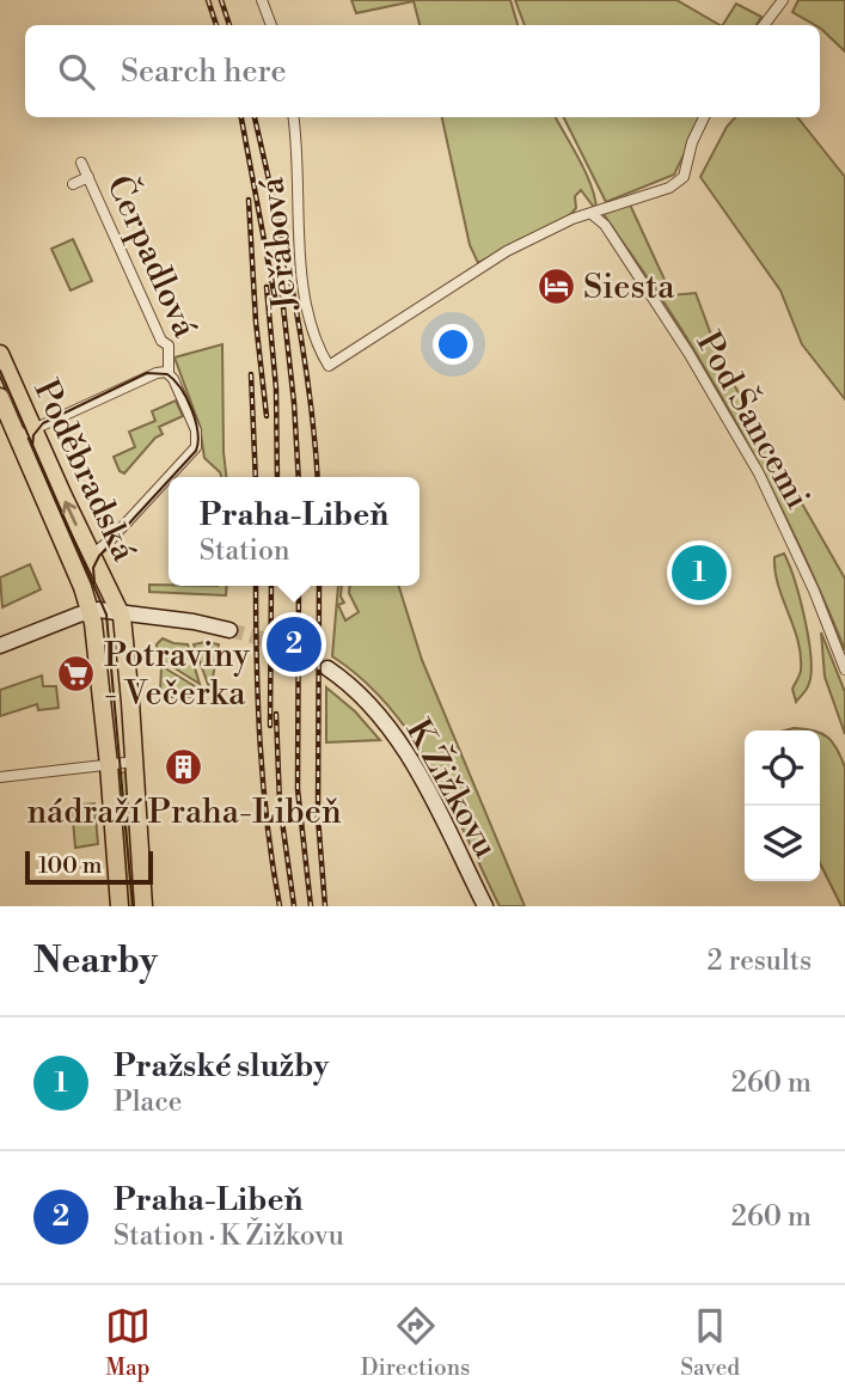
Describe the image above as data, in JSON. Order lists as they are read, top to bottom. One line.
{"streets":{"main road":["Poděbradská","K Žižkovu"],"street":["Jeřábová","Čerpadlová","Pod Šancemi"]},"crossings":[["Jeřábová","Pod Šancemi"],["Čerpadlová","Poděbradská"]],"places":{"hotel":["Siesta"],"supermarket":["Potraviny - Večerka"],"building":["nádraží Praha-Libeň"]},"scale_bar":"100 m","page":{"search":"Search here","popup":["Praha-Libeň","Station"],"pins":["1","2"],"scale":"100 m","heading":["Nearby","2 results"],"list":[{"mark":"1","name":"Pražské služby","note":"Place","value":"260 m"},{"mark":"2","name":"Praha-Libeň","note":"Station · K Žižkovu","value":"260 m"}],"nav":["Map","Directions","Saved"]}}
